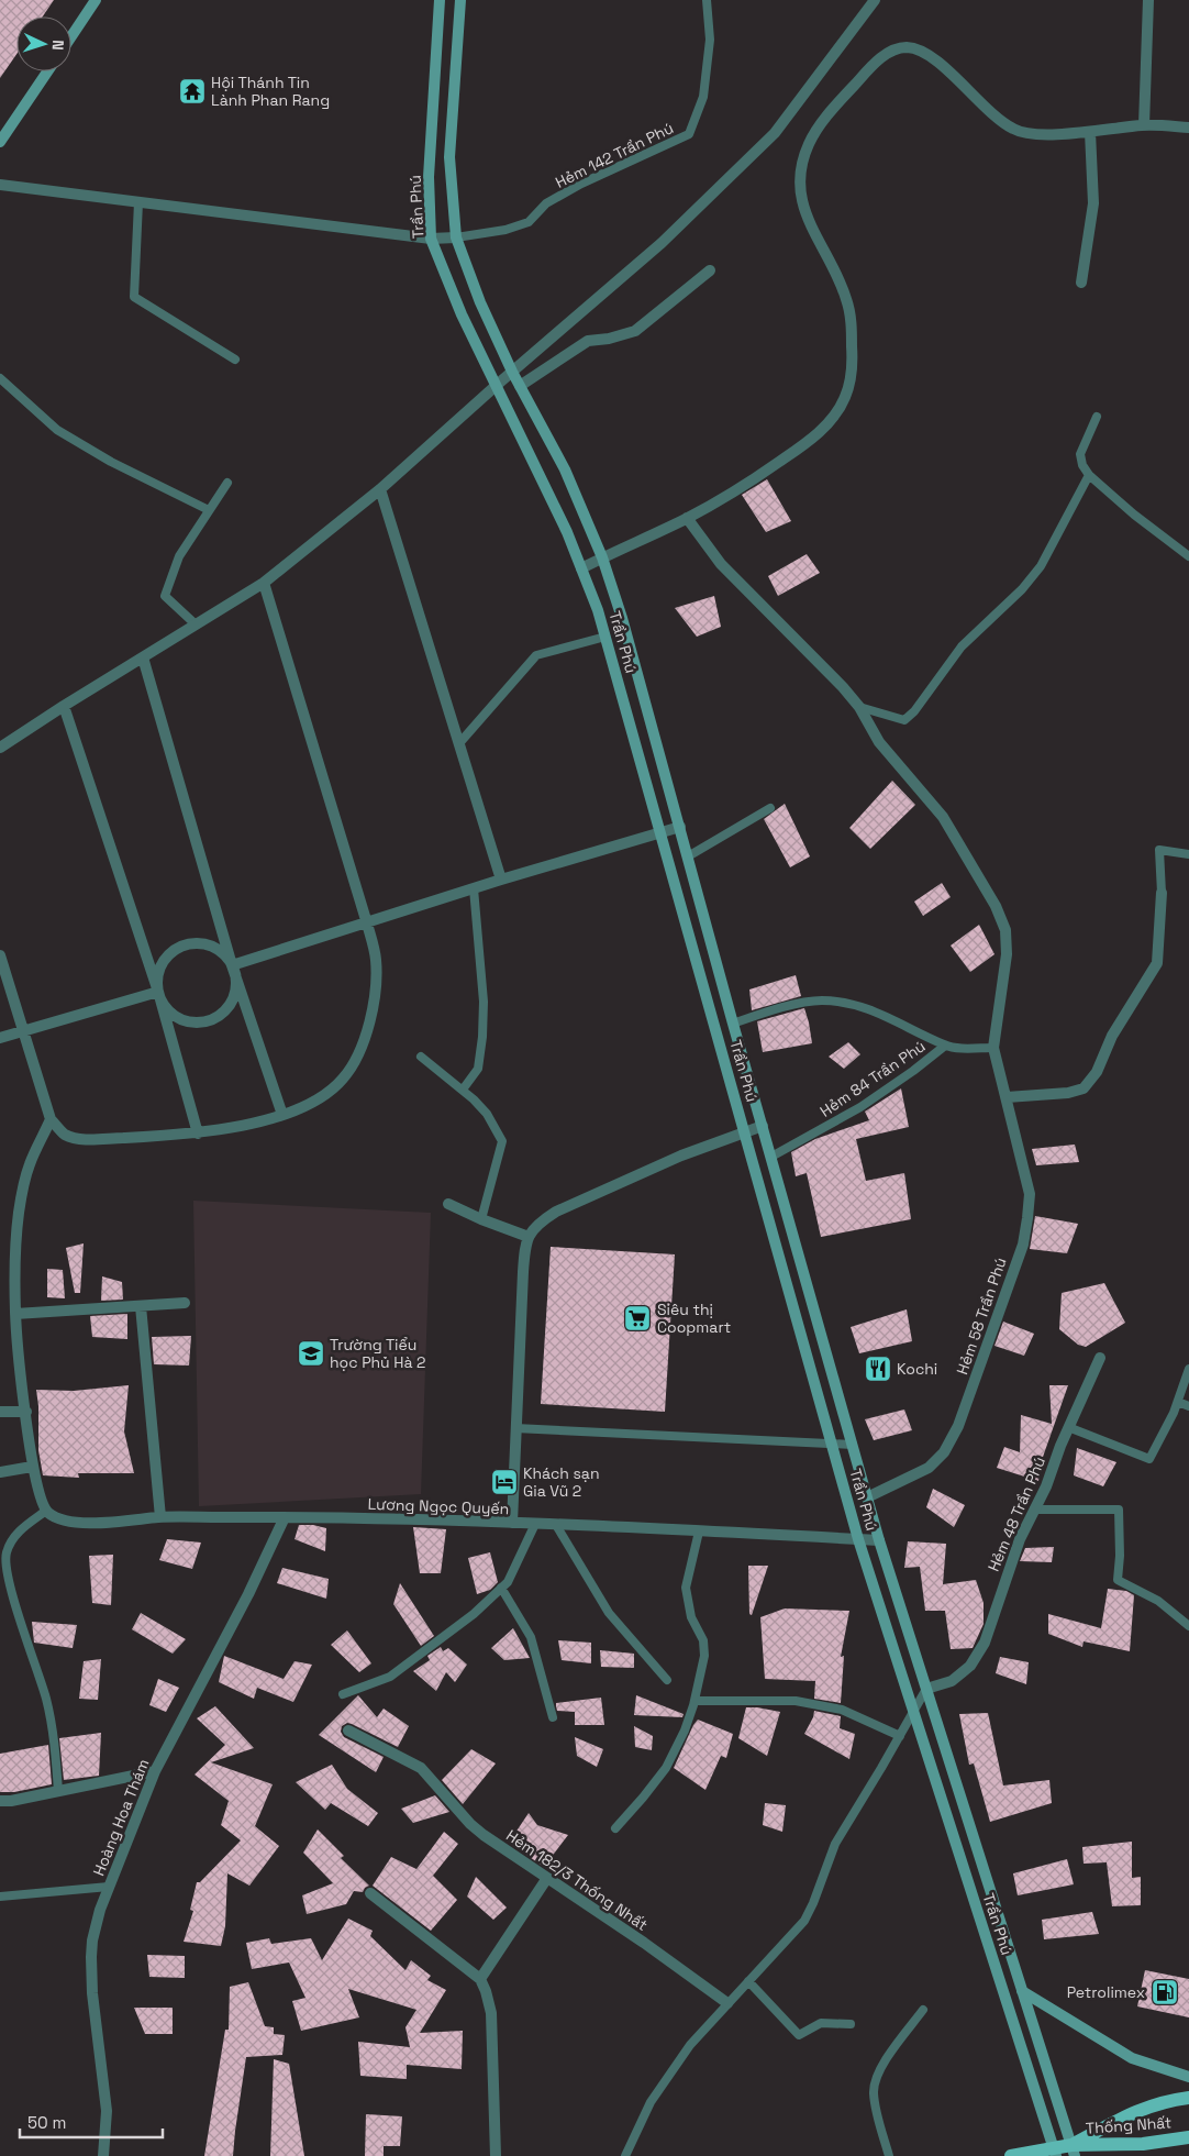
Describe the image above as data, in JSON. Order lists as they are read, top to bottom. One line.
{"streets":{"main road":["Trần Phú","Thống Nhất"],"street":["Hẻm 58 Trần Phú","Lương Ngọc Quyến","Hẻm 48 Trần Phú","Hoàng Hoa Thám","Hẻm 182/3 Thống Nhất"],"lane":["Hẻm 142 Trần Phú","Hẻm 84 Trần Phú"]},"crossings":[["Hẻm 142 Trần Phú","Trần Phú"],["Trần Phú","Hẻm 84 Trần Phú"],["Trần Phú","Hẻm 58 Trần Phú"],["Trần Phú","Lương Ngọc Quyến"],["Trần Phú","Hẻm 48 Trần Phú"],["Trần Phú","Thống Nhất"],["Hẻm 84 Trần Phú","Hẻm 58 Trần Phú"],["Lương Ngọc Quyến","Hoàng Hoa Thám"]],"places":{"temple":["Hội Thánh Tin Lành Phan Rang"],"supermarket":["Siêu thị Coopmart"],"school or university":["Trường Tiểu học Phủ Hà 2"],"restaurant":["Kochi"],"hotel":["Khách sạn Gia Vũ 2"],"fuel station":["Petrolimex"]},"scale_bar":"50 m","north":"right"}
